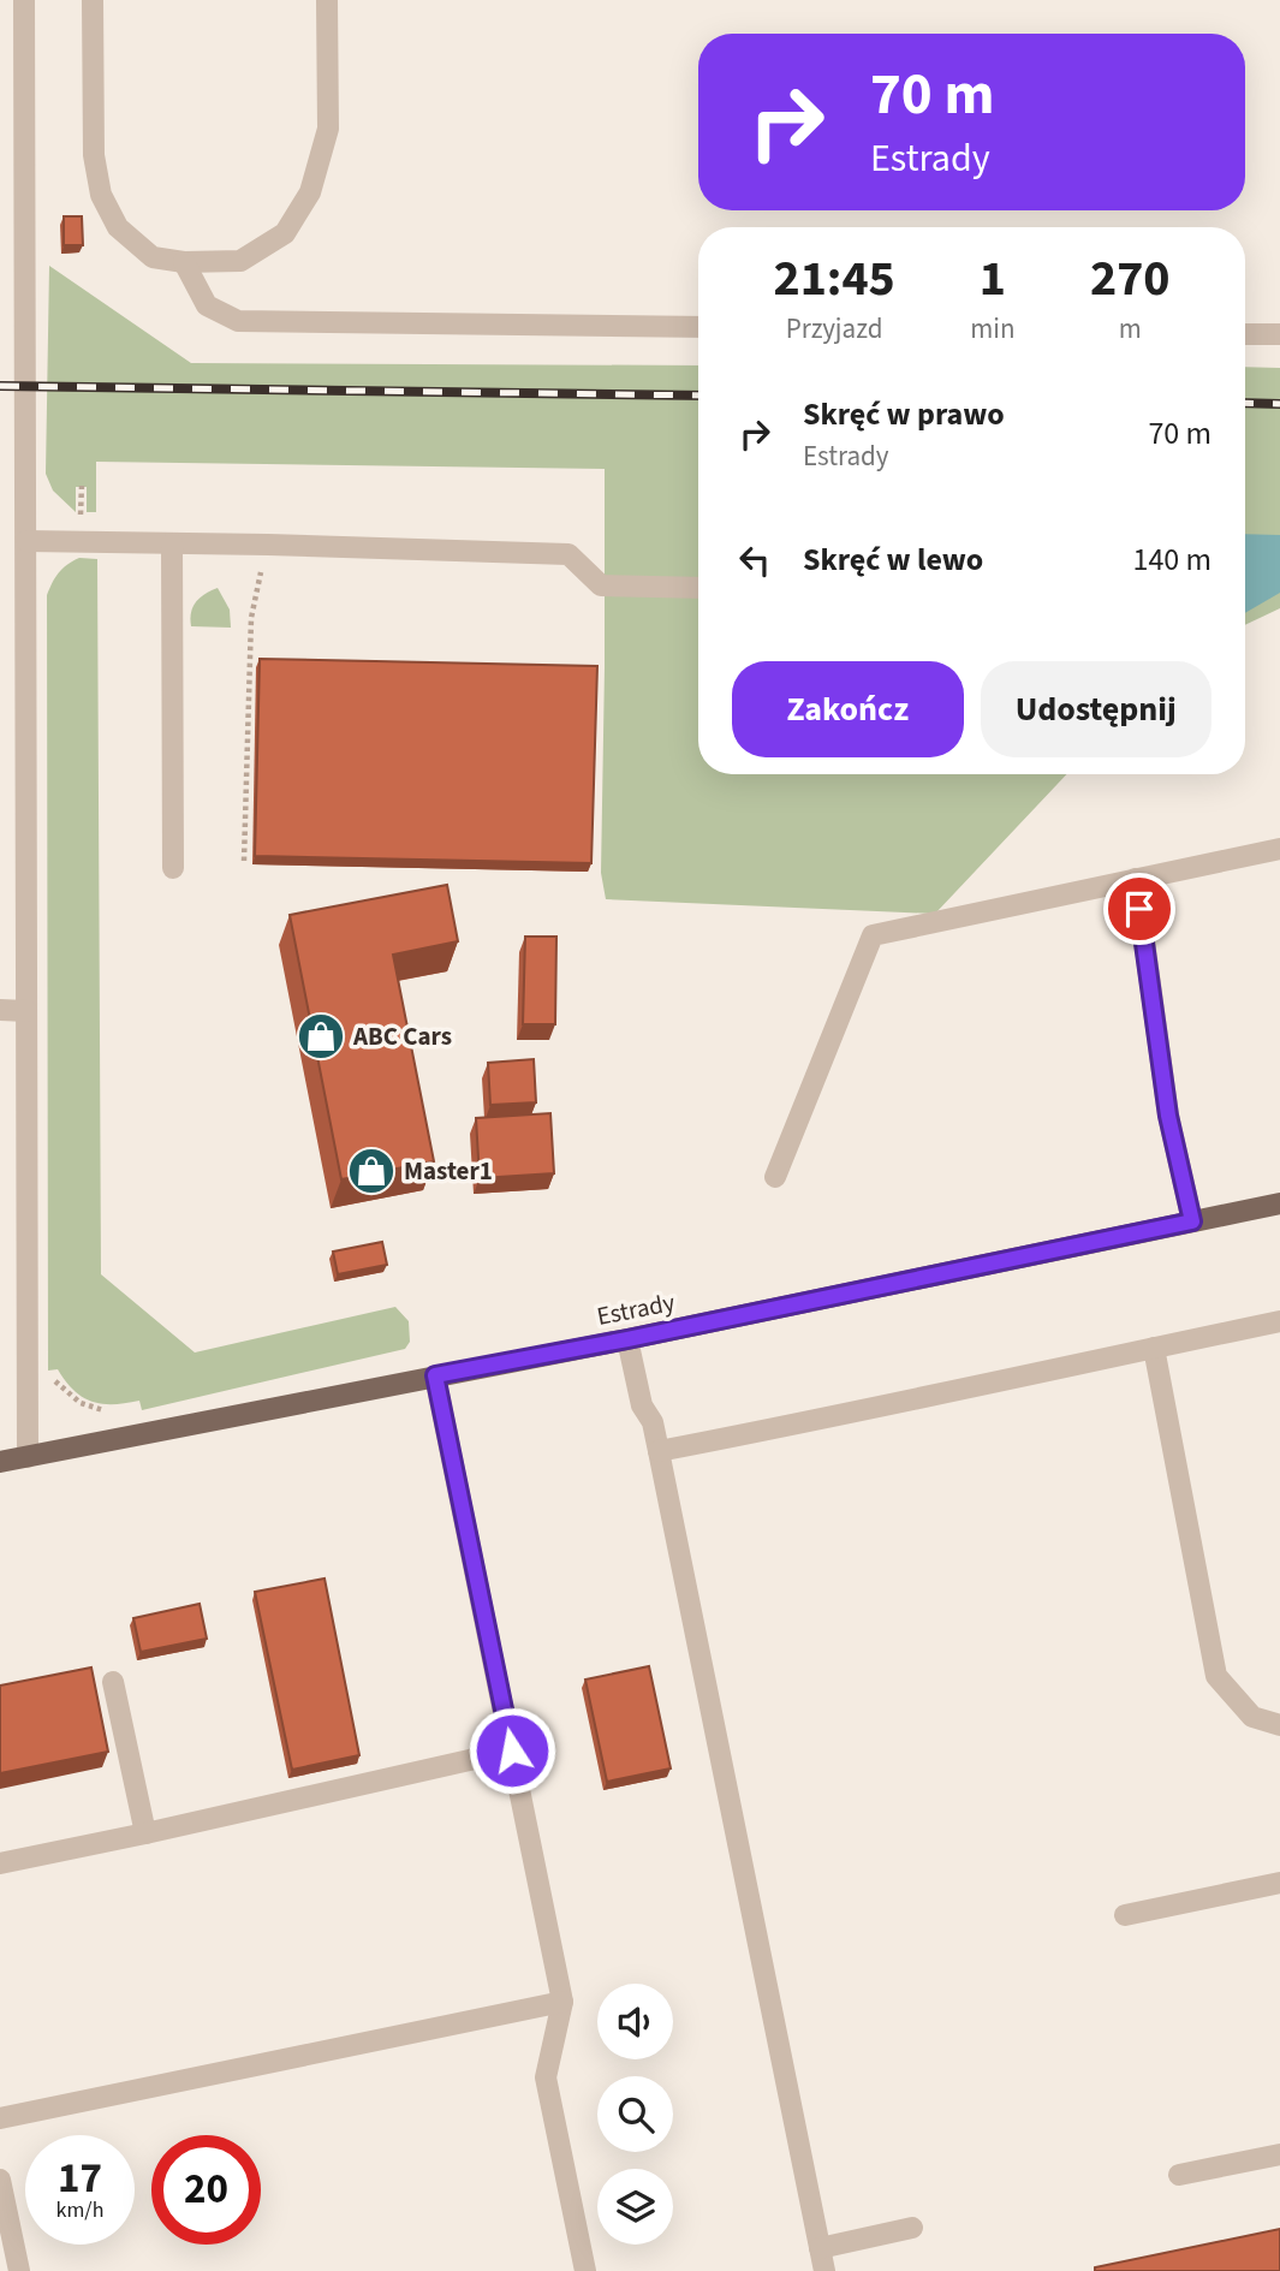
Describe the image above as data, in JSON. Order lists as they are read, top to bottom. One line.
{"streets":{"main road":["Estrady"]},"places":{"shop":["ABC Cars","Master1"]},"page":{"turn":["70 m","Estrady"],"eta":["21:45","Przyjazd","1","min","270","m"],"list":[{"name":"Skręć w prawo","note":"Estrady","value":"70 m"},{"name":"Skręć w lewo","value":"140 m"}],"buttons":["Zakończ","Udostępnij"],"speed":"17 km/h","limit":"20"}}
